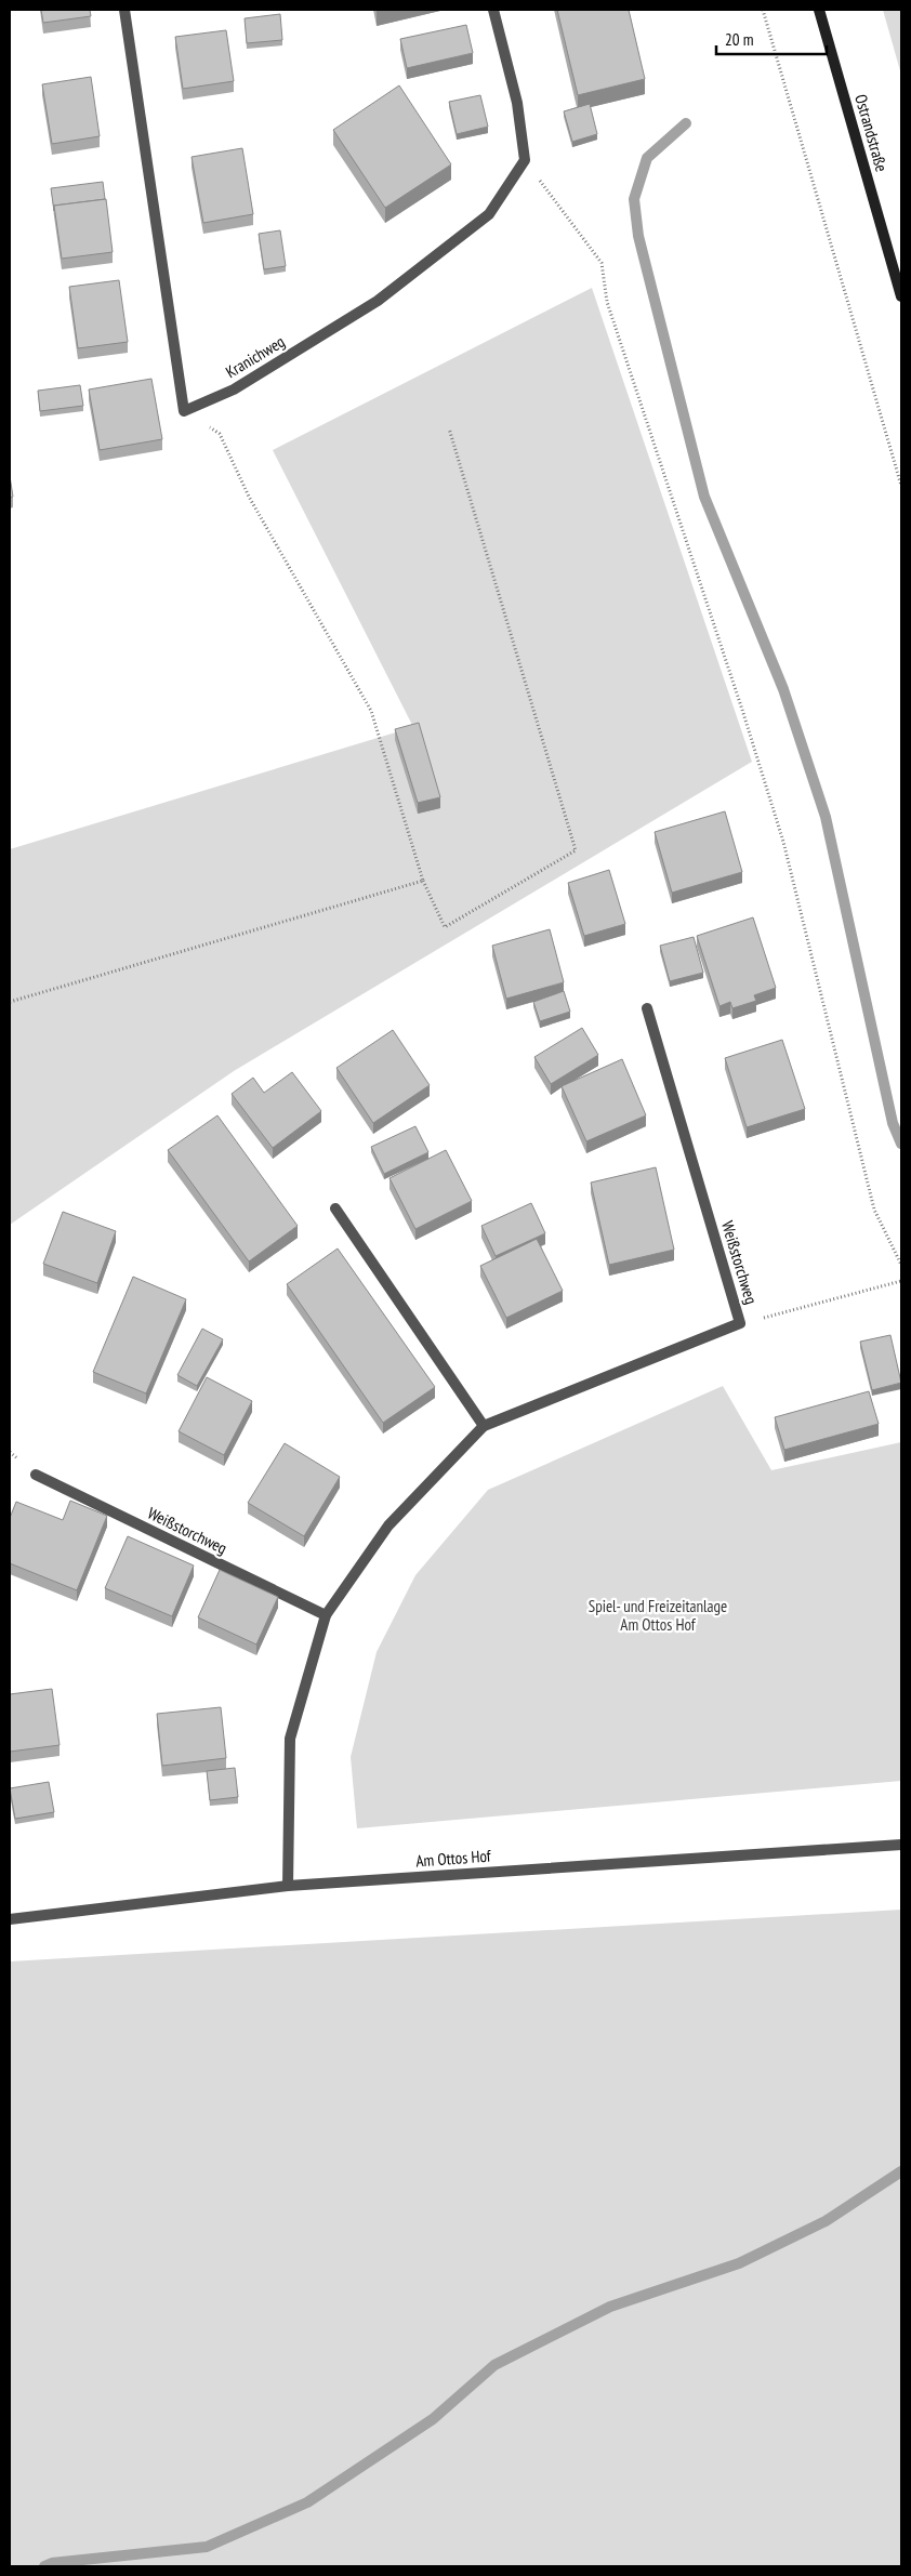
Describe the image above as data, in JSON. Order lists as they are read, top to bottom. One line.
{"streets":{"main road":["Ostrandstraße"],"street":["Kranichweg","Weißstorchweg","Am Ottos Hof"]},"crossings":[["Weißstorchweg","Am Ottos Hof"]],"parks":["Spiel- und Freizeitanlage Am Ottos Hof"],"scale_bar":"20 m"}
